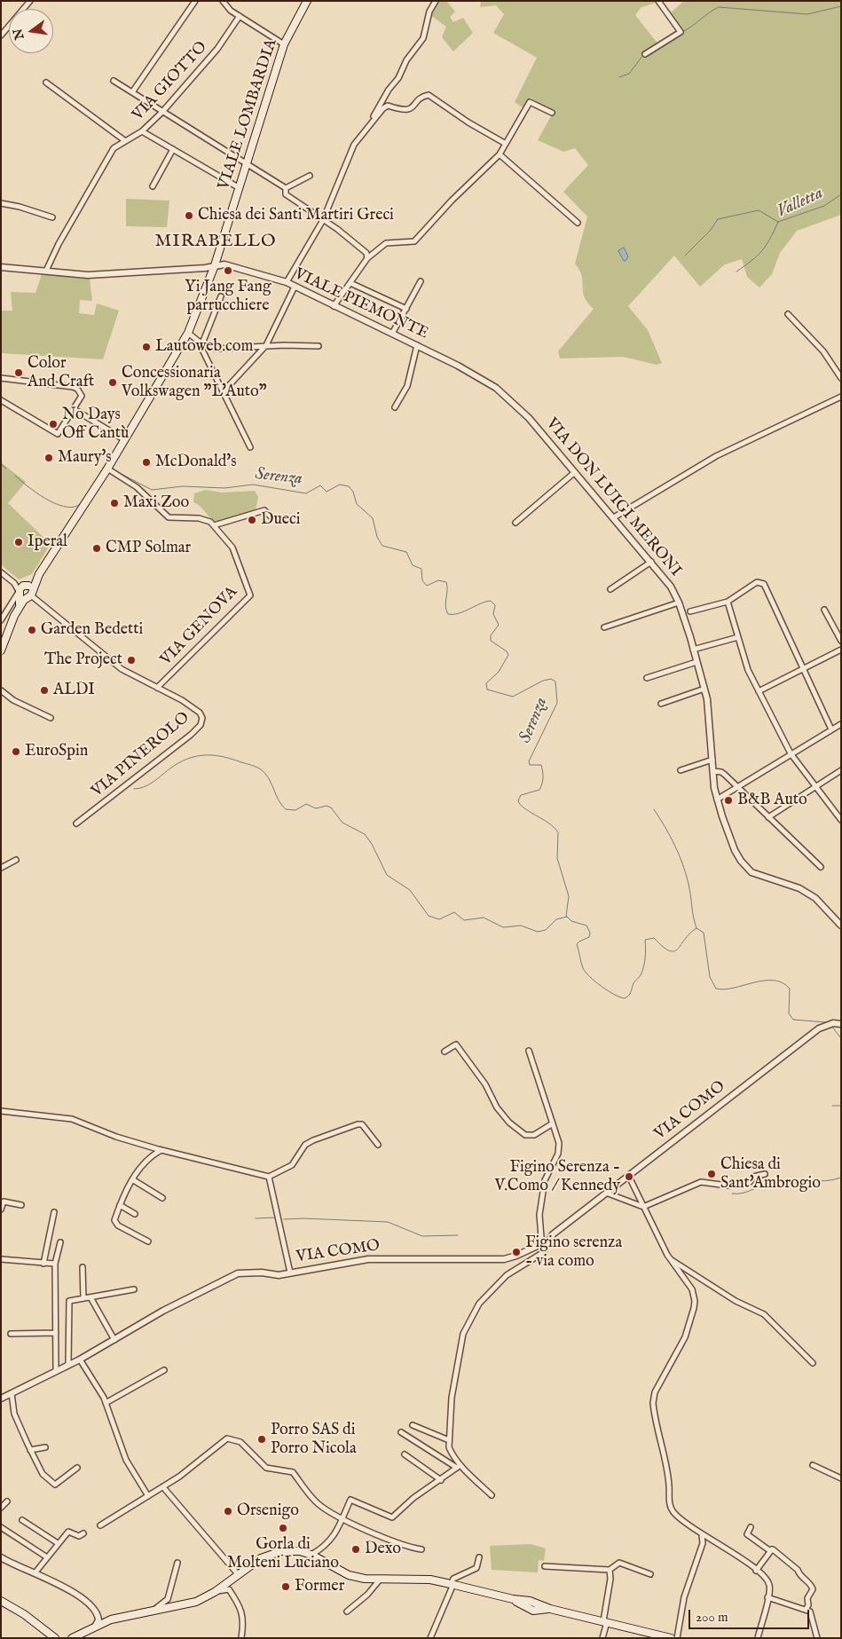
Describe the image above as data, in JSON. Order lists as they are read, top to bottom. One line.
{"streets":{"main road":["VIALE LOMBARDIA"],"street":["VIA GIOTTO","VIALE PIEMONTE","VIA DON LUIGI MERONI","VIA GENOVA","VIA PINEROLO","VIA COMO"]},"crossings":[["VIA GIOTTO","VIALE PIEMONTE"],["VIALE LOMBARDIA","VIALE PIEMONTE"],["VIALE LOMBARDIA","VIA GENOVA"],["VIALE PIEMONTE","VIA DON LUIGI MERONI"],["VIA GENOVA","VIA PINEROLO"]],"districts":["MIRABELLO"],"water":["Valletta","Serenza"],"places":["Chiesa dei Santi Martiri Greci","Yi Jang Fang parrucchiere","Lautoweb.com","Color And Craft","Concessionaria Volkswagen \"L'Auto\"","No Days Off Cantù","Maury's","McDonald's","Maxi Zoo","Dueci","Iperal","CMP Solmar","Garden Bedetti","The Project","ALDI","EuroSpin","B&B Auto","Chiesa di Sant'Ambrogio","Figino Serenza - V.Como / Kennedy","Figino serenza - via como","Porro SAS di Porro Nicola","Orsenigo","Gorla di Molteni Luciano","Dexo","Former"],"scale_bar":"200 m","north":"left"}
